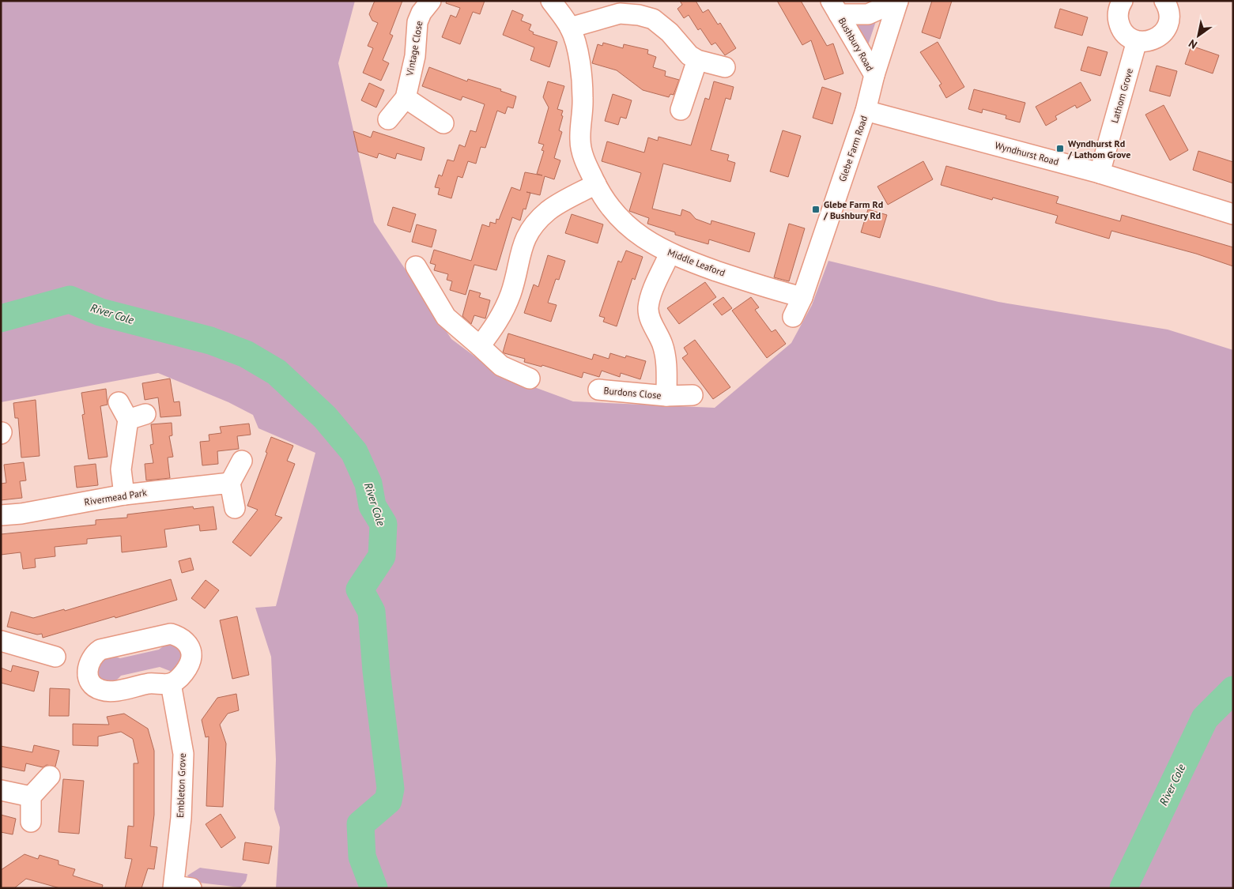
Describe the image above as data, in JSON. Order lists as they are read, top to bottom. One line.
{"streets":{"street":["Bushbury Road","Vintage Close","Lathom Grove","Glebe Farm Road","Wyndhurst Road","Middle Leaford","Burdons Close","Rivermead Park","Embleton Grove"]},"crossings":[["Bushbury Road","Glebe Farm Road"],["Lathom Grove","Wyndhurst Road"],["Glebe Farm Road","Wyndhurst Road"],["Glebe Farm Road","Middle Leaford"],["Middle Leaford","Burdons Close"]],"water":["River Cole"],"places":{"transit":["Wyndhurst Rd / Lathom Grove","Glebe Farm Rd / Bushbury Rd"]},"north":"bottom left"}
